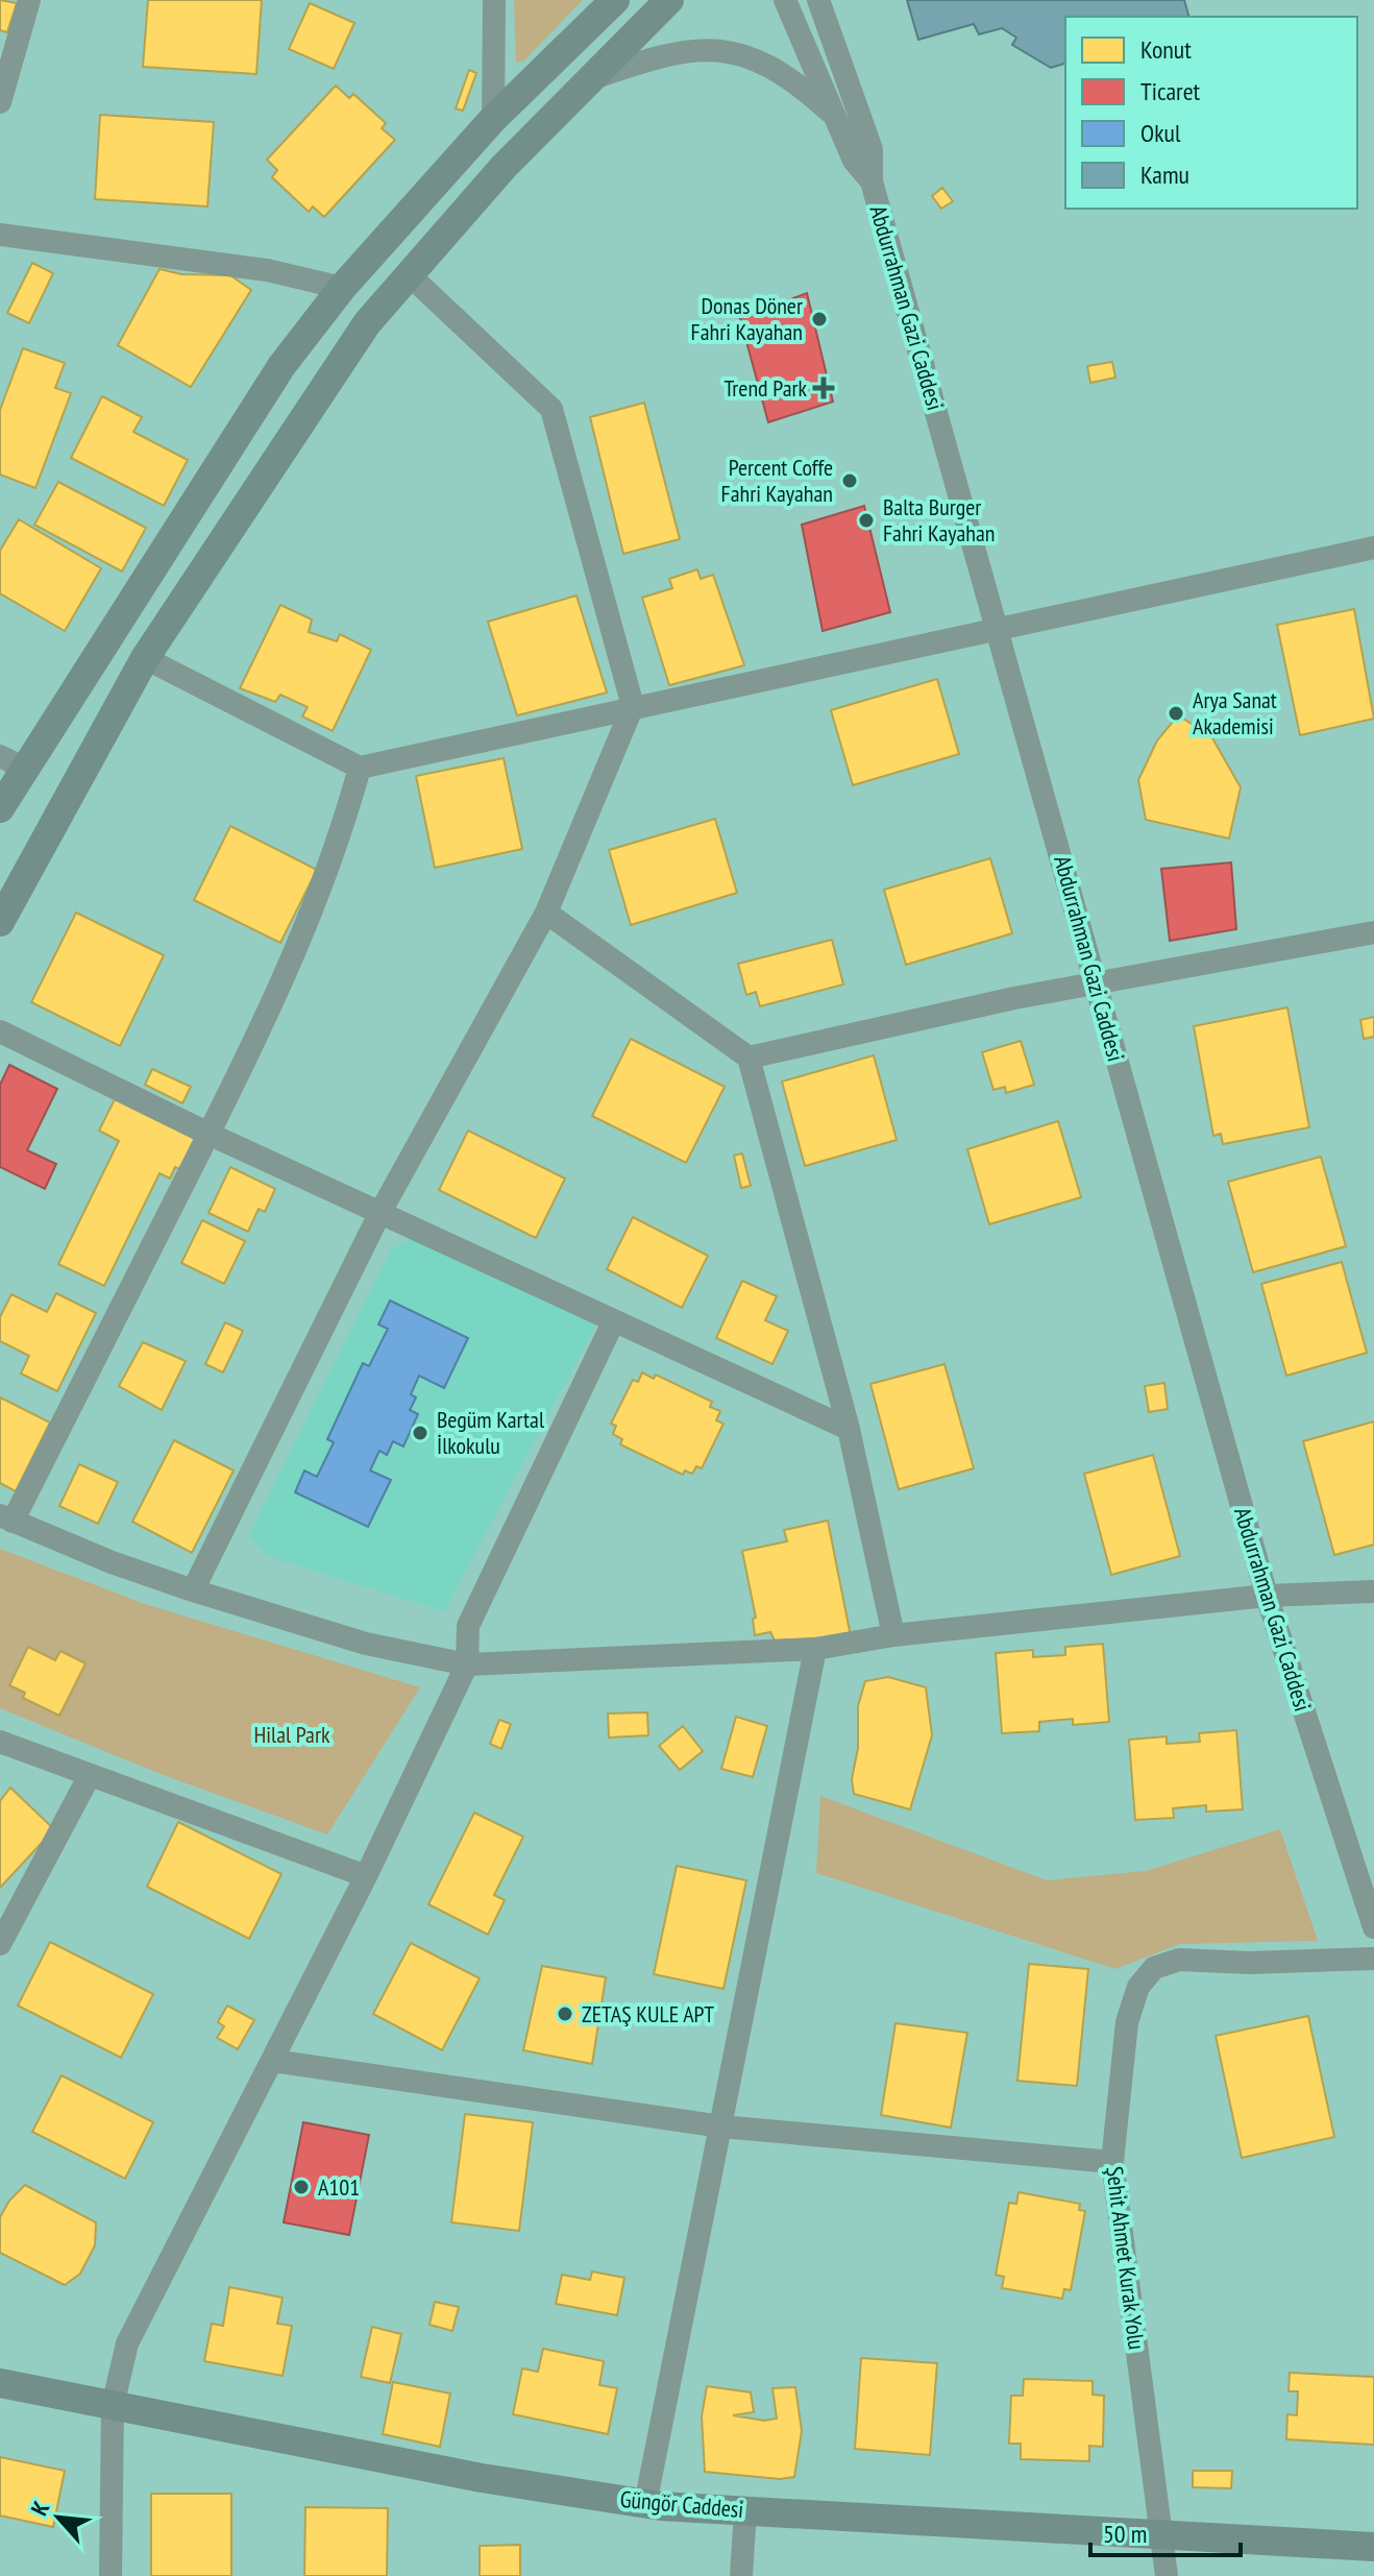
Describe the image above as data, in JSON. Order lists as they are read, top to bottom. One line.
{"streets":{"main road":["Güngör Caddesi"],"street":["Abdurrahman Gazi Caddesi","Şehit Ahmet Kurak Yolu"]},"crossings":[["Şehit Ahmet Kurak Yolu","Güngör Caddesi"]],"parks":["Hilal Park"],"places":{"other":["Donas Döner Fahri Kayahan","Percent Coffe Fahri Kayahan","Balta Burger Fahri Kayahan","Arya Sanat Akademisi","Begüm Kartal İlkokulu","ZETAŞ KULE APT","A101"],"health":["Trend Park"]},"legend":["Konut","Ticaret","Okul","Kamu"],"scale_bar":"50 m","north":"top left"}
